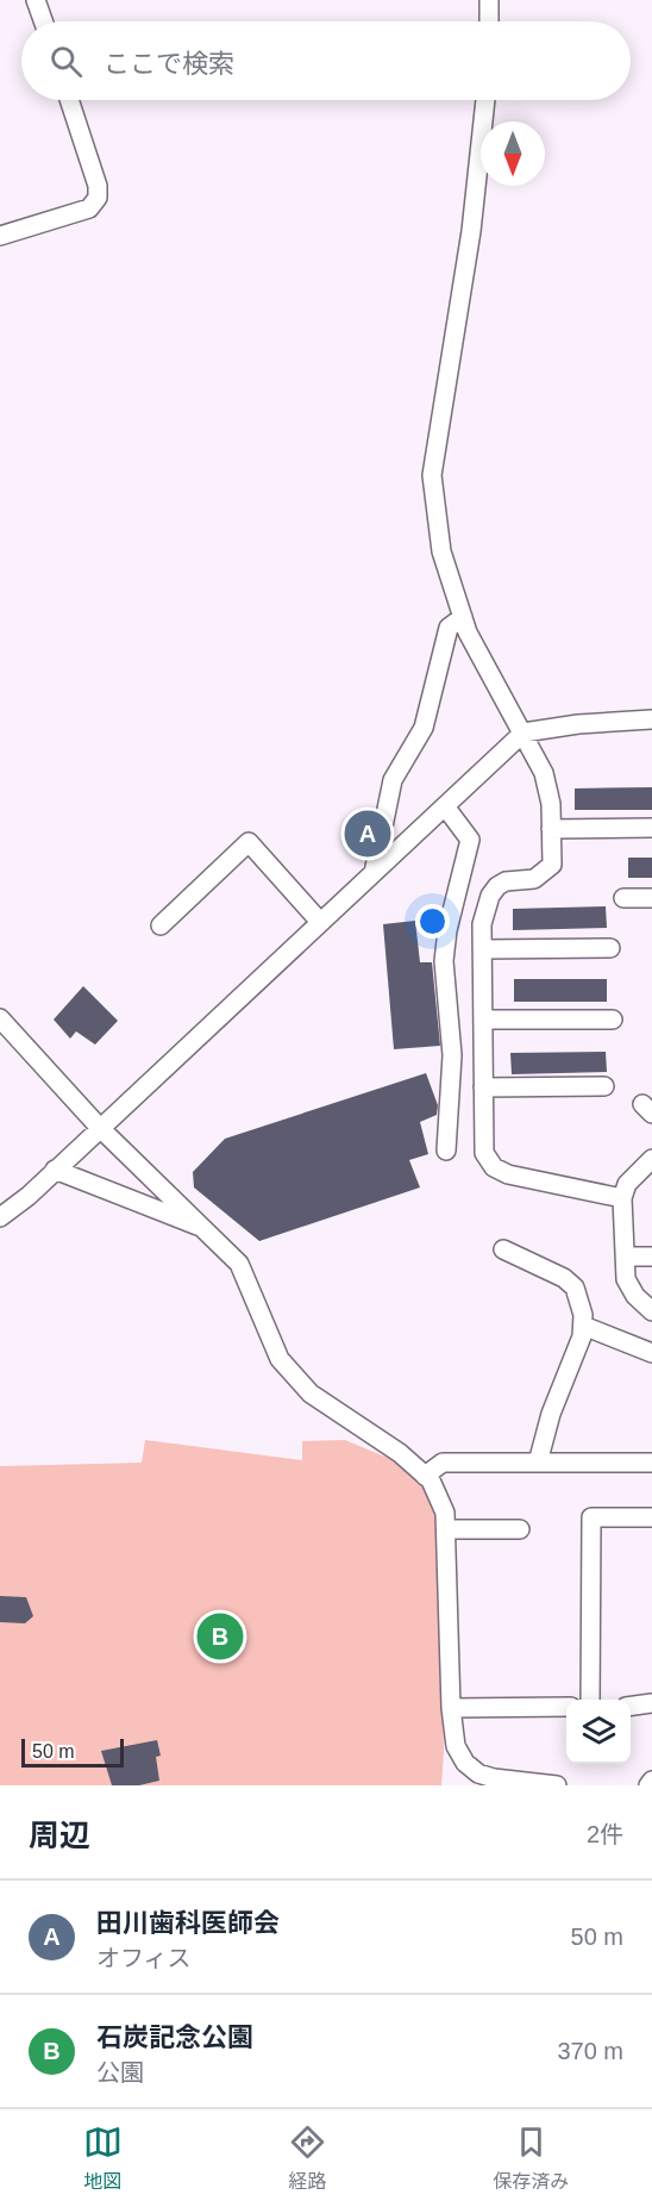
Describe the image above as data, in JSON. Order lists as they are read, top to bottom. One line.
{"scale_bar":"50 m","north":"bottom","page":{"search":"ここで検索","pins":["A","B"],"scale":"50 m","heading":["周辺","2件"],"list":[{"mark":"A","name":"田川歯科医師会","note":"オフィス","value":"50 m"},{"mark":"B","name":"石炭記念公園","note":"公園","value":"370 m"}],"nav":["地図","経路","保存済み"]}}
